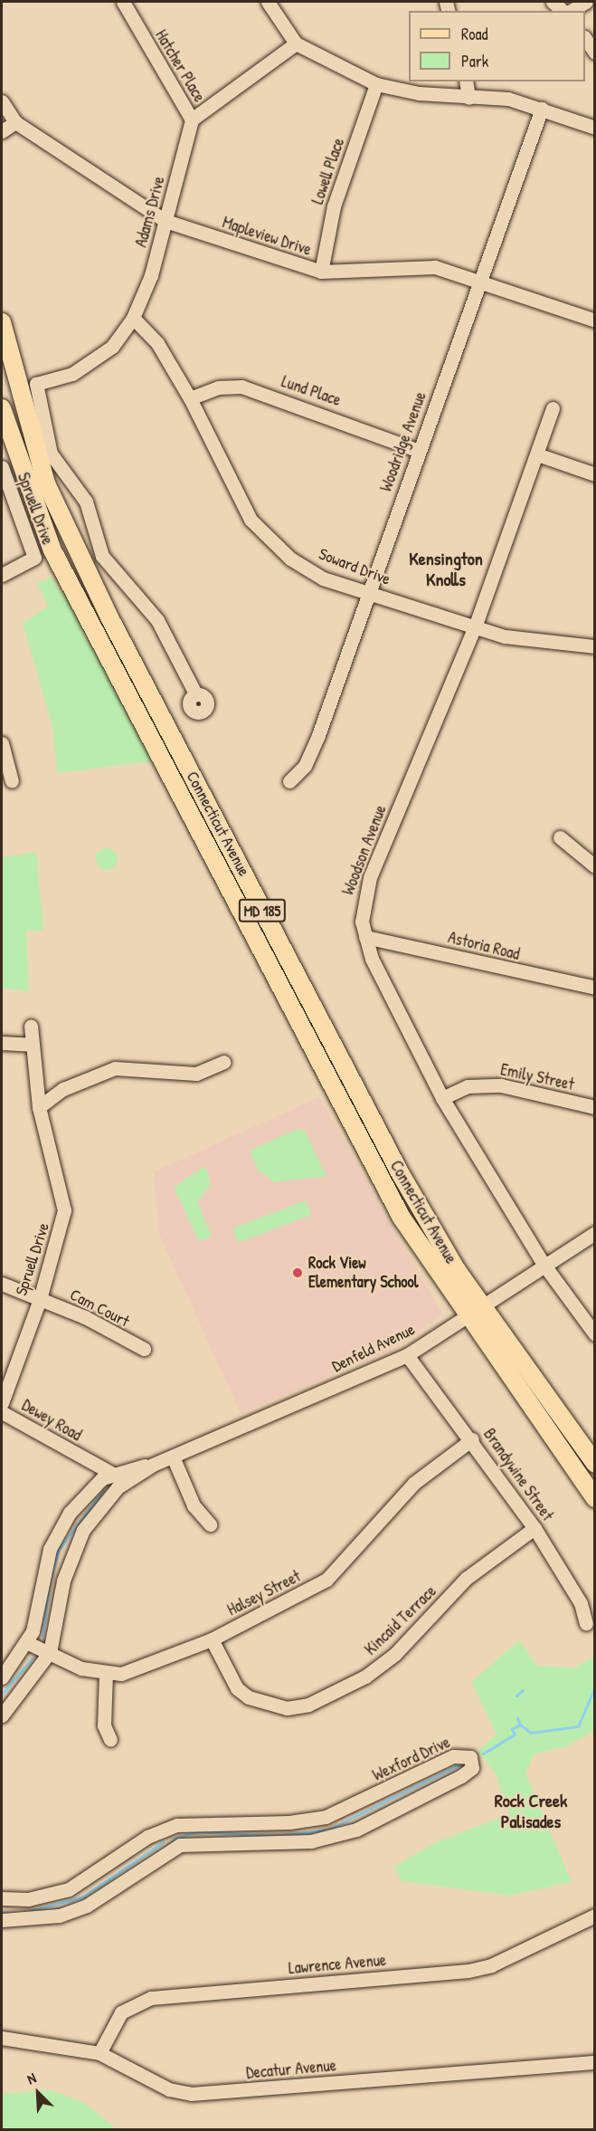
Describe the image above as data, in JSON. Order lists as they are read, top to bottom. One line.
{"streets":{"main road":["Connecticut Avenue","MD 185"],"street":["Hatcher Place","Lowell Place","Adams Drive","Mapleview Drive","Lund Place","Woodridge Avenue","Spruell Drive","Soward Drive","Woodson Avenue","Astoria Road","Emily Street","Cam Court","Denfeld Avenue","Dewey Road","Brandywine Street","Halsey Street","Kincaid Terrace","Wexford Drive","Lawrence Avenue","Decatur Avenue"]},"crossings":[["Hatcher Place","Adams Drive"],["Lowell Place","Mapleview Drive"],["Adams Drive","Mapleview Drive"],["Adams Drive","Soward Drive"],["Mapleview Drive","Woodridge Avenue"],["Lund Place","Woodridge Avenue"],["Lund Place","Soward Drive"],["Woodridge Avenue","Soward Drive"],["Spruell Drive","Cam Court"],["Soward Drive","Woodson Avenue"],["Connecticut Avenue","Denfeld Avenue"],["Woodson Avenue","Astoria Road"],["Woodson Avenue","Emily Street"],["Woodson Avenue","Denfeld Avenue"],["Denfeld Avenue","Dewey Road"],["Denfeld Avenue","Brandywine Street"],["Denfeld Avenue","Halsey Street"],["Brandywine Street","Halsey Street"],["Brandywine Street","Kincaid Terrace"],["Halsey Street","Kincaid Terrace"],["Lawrence Avenue","Decatur Avenue"]],"districts":["Kensington Knolls","Rock Creek Palisades"],"places":["Rock View Elementary School"],"legend":["Road","Park"],"north":"top left"}
